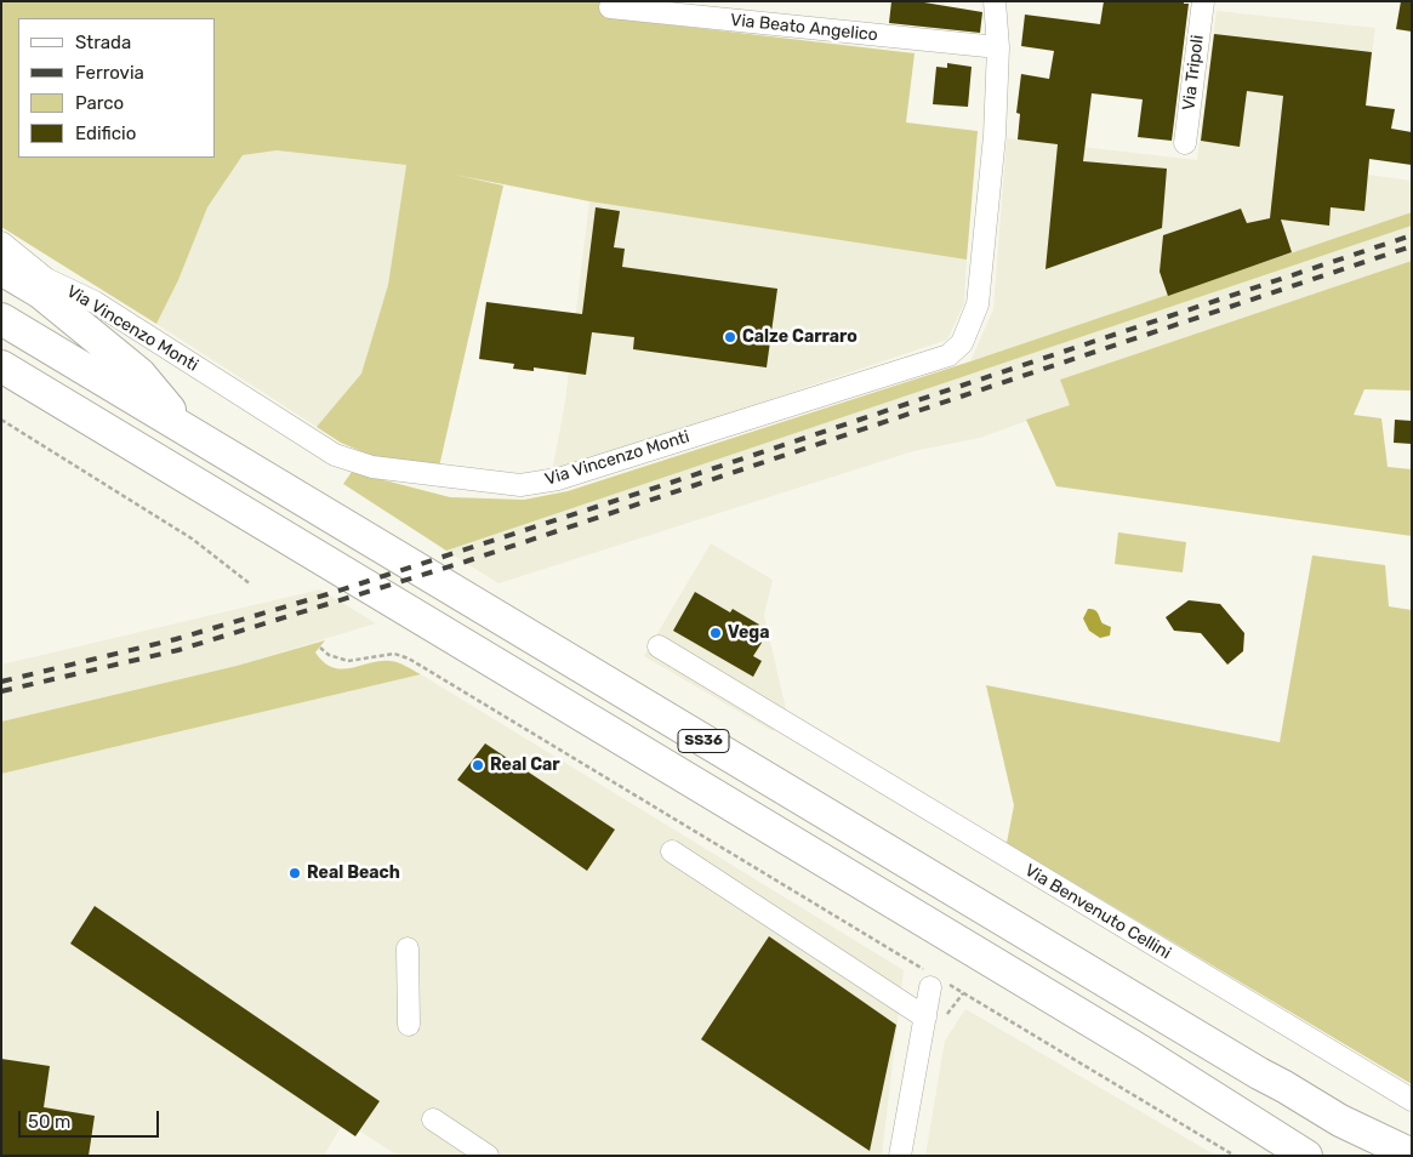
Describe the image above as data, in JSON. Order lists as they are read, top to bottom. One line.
{"streets":{"highway":["SS36"],"street":["Via Beato Angelico","Via Tripoli","Via Vincenzo Monti","Via Benvenuto Cellini"]},"crossings":[["Via Beato Angelico","Via Vincenzo Monti"]],"places":["Calze Carraro","Vega","Real Car","Real Beach"],"legend":["Strada","Ferrovia","Parco","Edificio"],"scale_bar":"50 m"}
